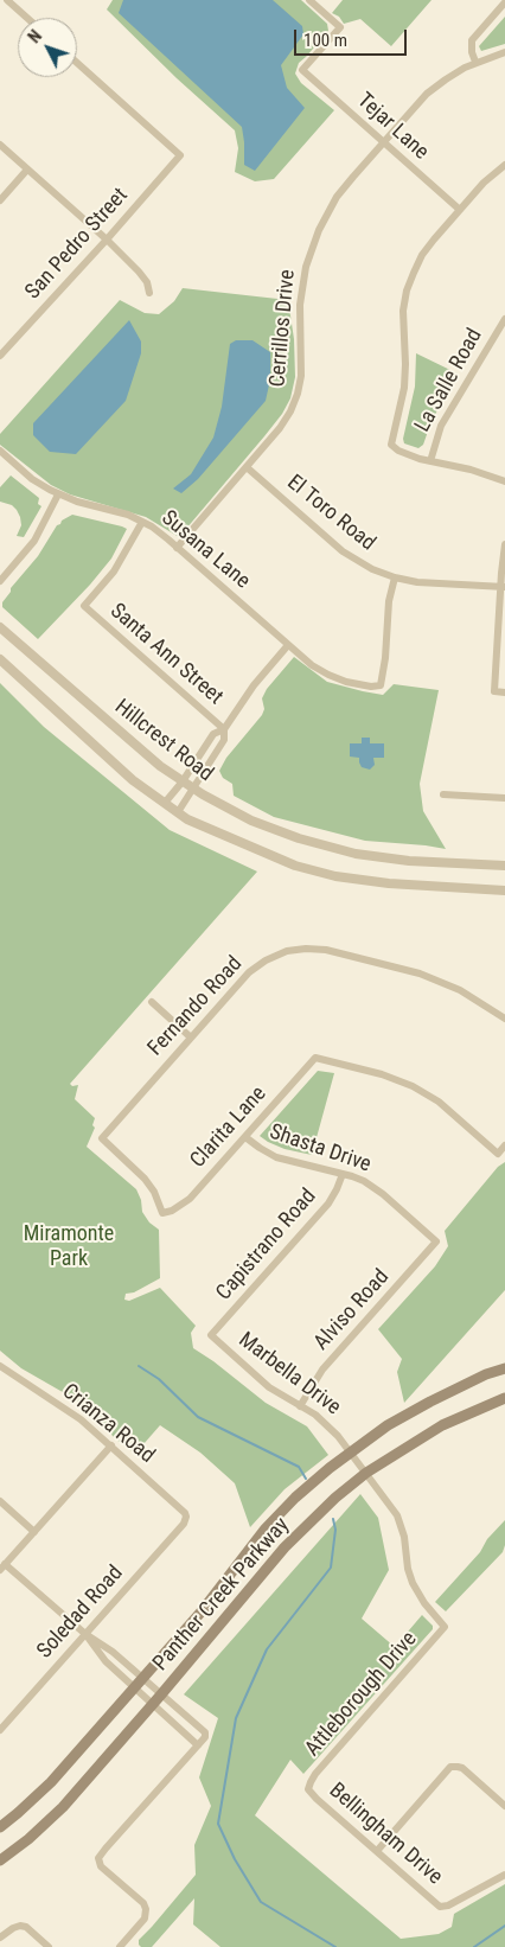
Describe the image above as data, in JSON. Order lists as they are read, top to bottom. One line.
{"streets":{"main road":["Panther Creek Parkway"],"street":["Tejar Lane","San Pedro Street","Cerrillos Drive","La Salle Road","El Toro Road","Susana Lane","Santa Ann Street","Hillcrest Road","Fernando Road","Clarita Lane","Shasta Drive","Capistrano Road","Alviso Road","Marbella Drive","Crianza Road","Soledad Road","Attleborough Drive","Bellingham Drive"]},"crossings":[["Tejar Lane","Cerrillos Drive"],["Cerrillos Drive","El Toro Road"],["Cerrillos Drive","Susana Lane"],["El Toro Road","Susana Lane"],["Susana Lane","Santa Ann Street"],["Fernando Road","Clarita Lane"],["Clarita Lane","Shasta Drive"],["Shasta Drive","Capistrano Road"],["Shasta Drive","Alviso Road"],["Capistrano Road","Marbella Drive"],["Alviso Road","Marbella Drive"],["Marbella Drive","Panther Creek Parkway"],["Marbella Drive","Attleborough Drive"],["Crianza Road","Soledad Road"],["Attleborough Drive","Bellingham Drive"]],"parks":["Miramonte Park"],"scale_bar":"100 m","north":"top left"}
